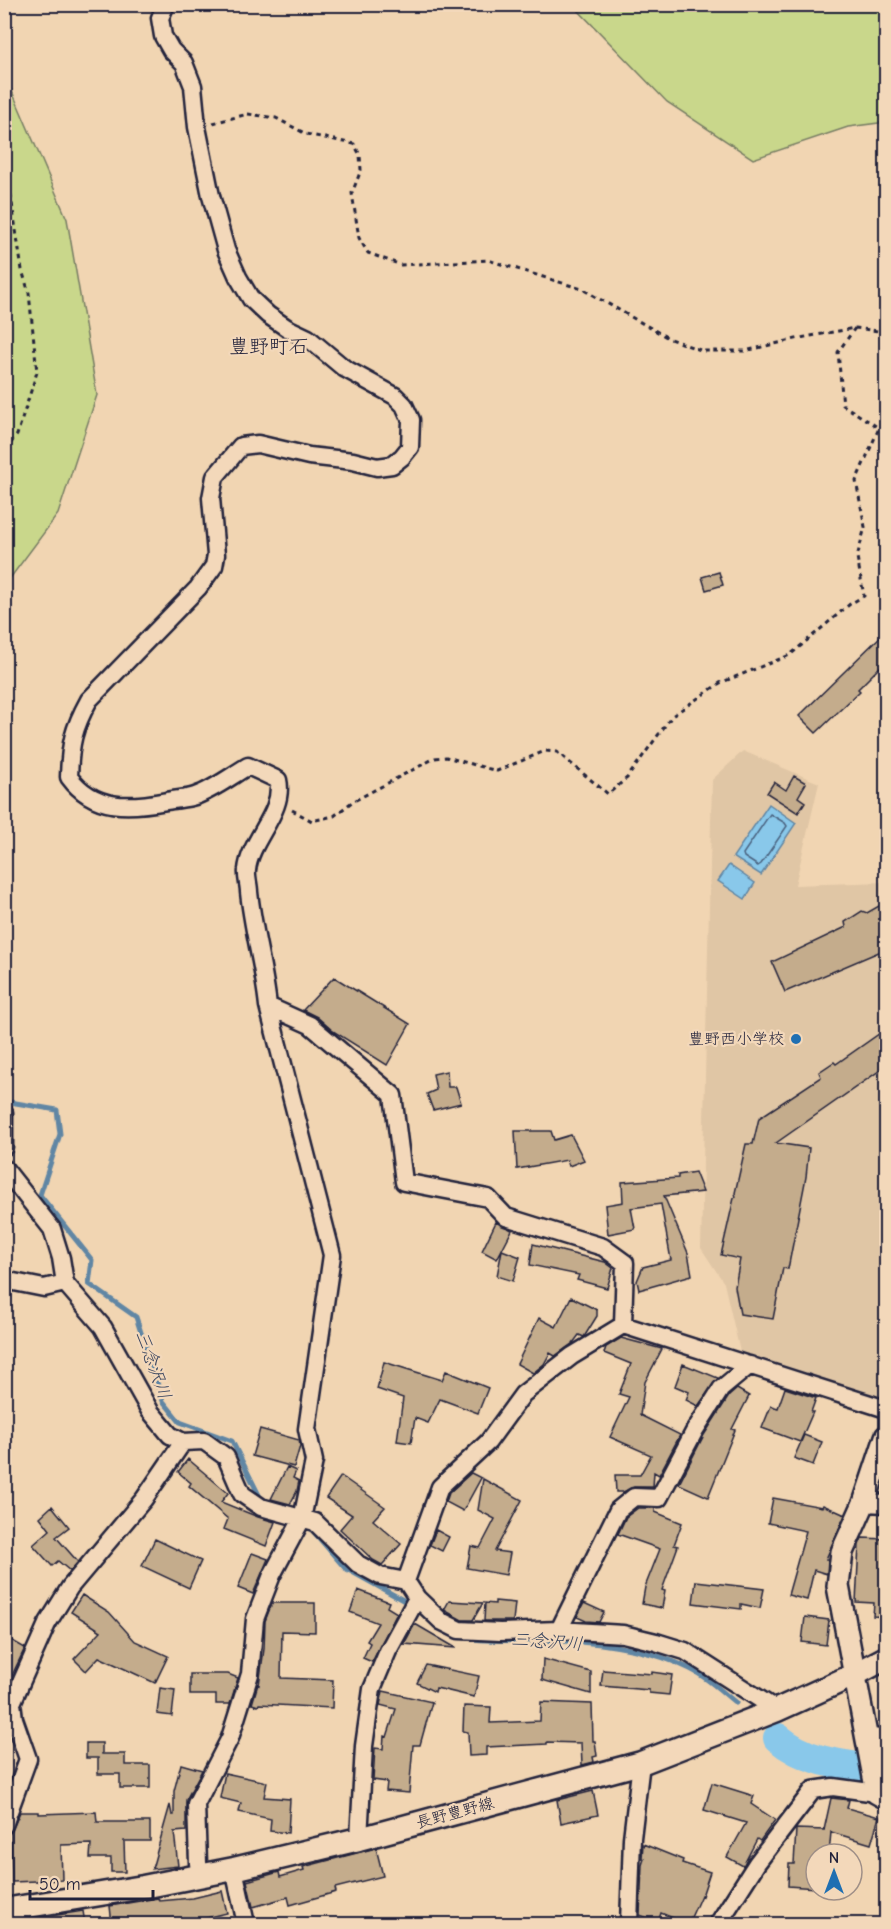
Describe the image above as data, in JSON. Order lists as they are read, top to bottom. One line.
{"streets":{"main road":["長野豊野線"]},"districts":["豊野町石"],"water":["三念沢川"],"places":["豊野西小学校"],"scale_bar":"50 m","north":"top"}
